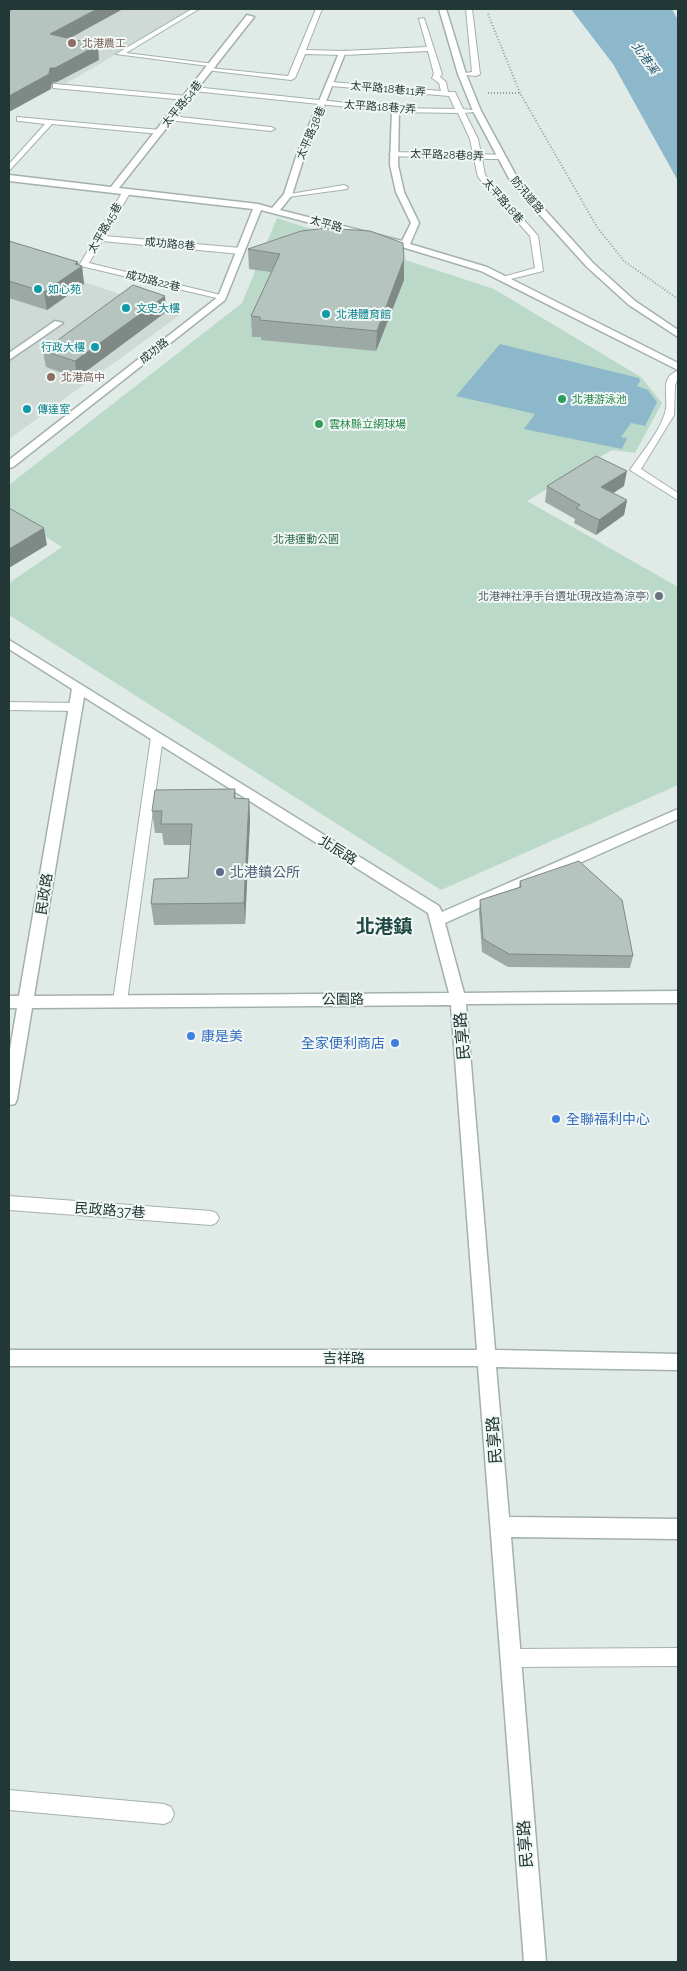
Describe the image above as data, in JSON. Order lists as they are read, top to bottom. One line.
{"streets":{"street":["太平路54巷","太平路38巷","防汛道路","太平路","成功路","北辰路","民政路","公園路","民享路","吉祥路"],"lane":["太平路18巷11弄","太平路18巷7弄","太平路28巷8弄","太平路18巷","太平路45巷","成功路8巷","成功路22巷","民政路37巷"]},"crossings":[["太平路18巷11弄","太平路38巷"],["太平路18巷11弄","太平路18巷"],["太平路54巷","太平路18巷7弄"],["太平路54巷","太平路"],["太平路18巷7弄","太平路38巷"],["太平路18巷7弄","防汛道路"],["太平路18巷7弄","太平路18巷"],["太平路38巷","太平路"],["太平路28巷8弄","防汛道路"],["太平路28巷8弄","太平路18巷"],["太平路18巷","太平路"],["太平路","太平路45巷"],["太平路45巷","成功路8巷"],["太平路45巷","成功路22巷"],["成功路22巷","成功路"],["北辰路","民政路"],["北辰路","民享路"],["民政路","公園路"],["公園路","民享路"],["民享路","吉祥路"]],"districts":["北港鎮"],"water":["北港溪"],"parks":["北港運動公園"],"places":["北港農工","如心苑","文史大樓","北港體育館","行政大樓","北港高中","北港游泳池","傳達室","雲林縣立網球場","北港神社淨手台遺址(現改造為涼亭)","北港鎮公所","康是美","全家便利商店","全聯福利中心"]}
